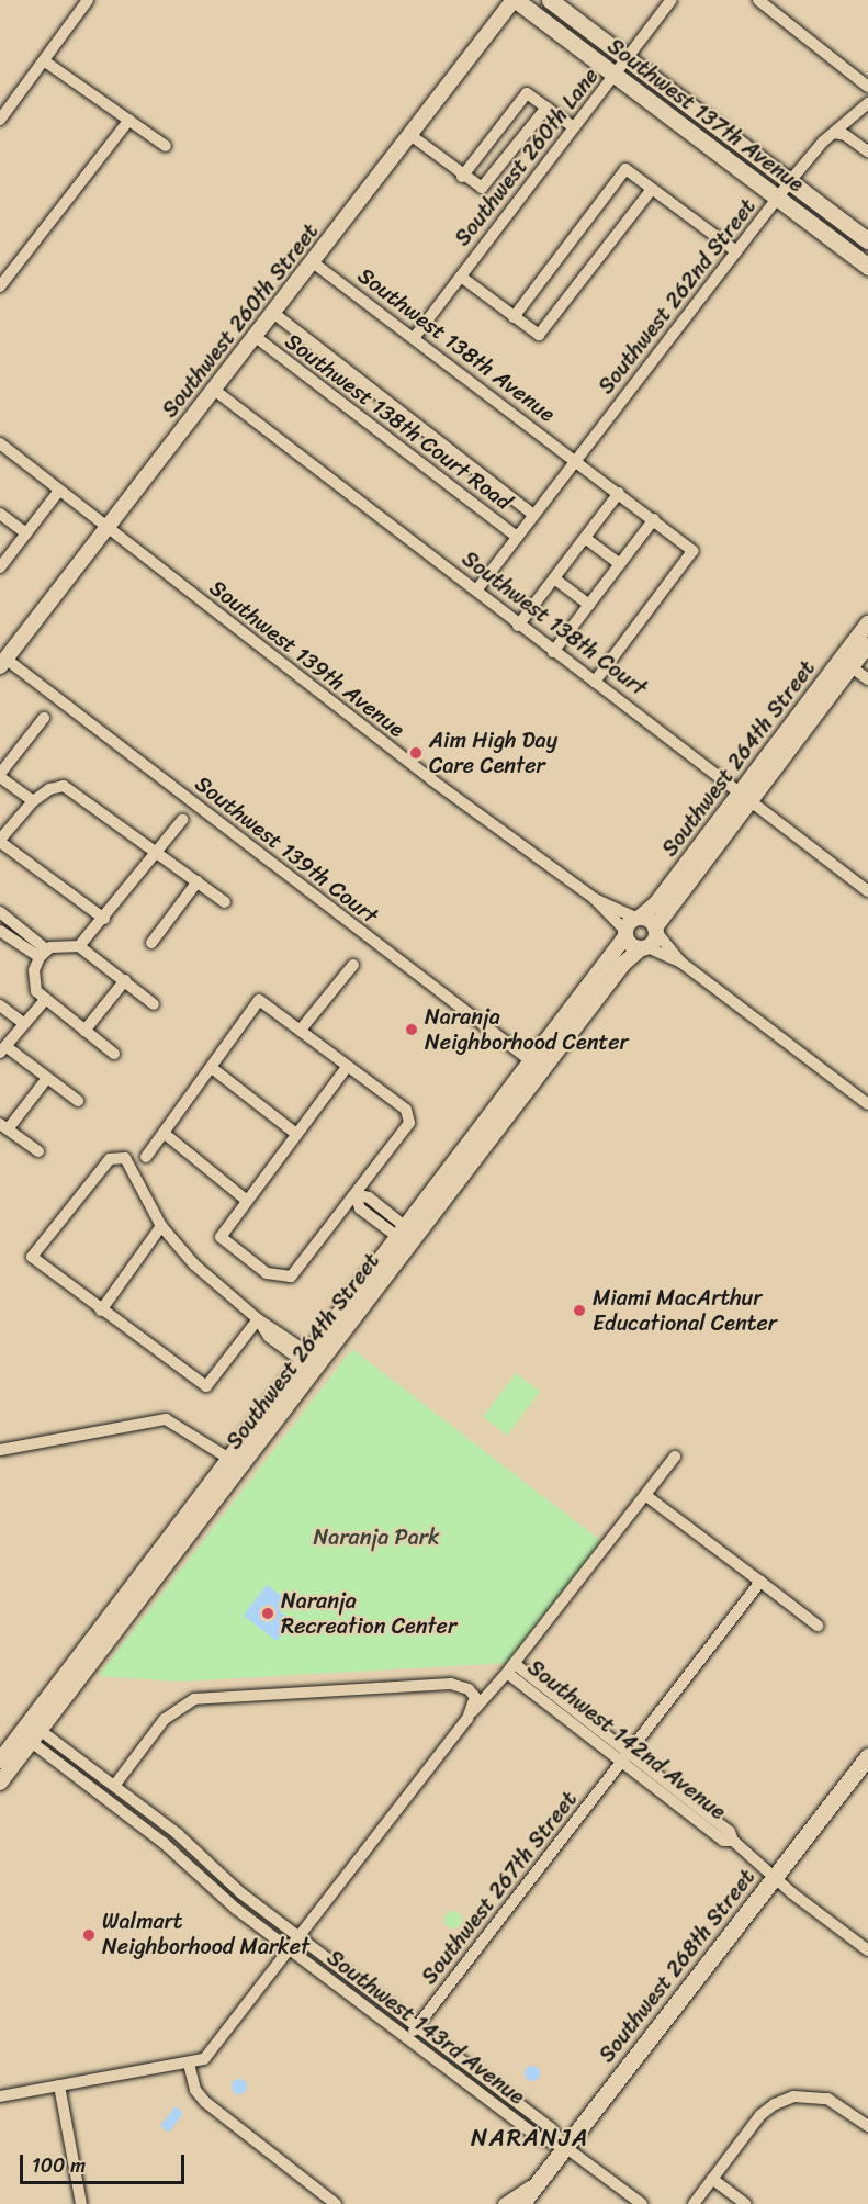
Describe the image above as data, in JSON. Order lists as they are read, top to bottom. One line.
{"streets":{"main road":["Southwest 137th Avenue","Southwest 268th Street"],"street":["Southwest 260th Lane","Southwest 262nd Street","Southwest 260th Street","Southwest 138th Avenue","Southwest 138th Court Road","Southwest 138th Court","Southwest 139th Avenue","Southwest 264th Street","Southwest 139th Court","Southwest 142nd Avenue","Southwest 267th Street","Southwest 143rd Avenue"]},"crossings":[["Southwest 137th Avenue","Southwest 260th Lane"],["Southwest 137th Avenue","Southwest 262nd Street"],["Southwest 137th Avenue","Southwest 260th Street"],["Southwest 260th Lane","Southwest 138th Avenue"],["Southwest 262nd Street","Southwest 138th Avenue"],["Southwest 262nd Street","Southwest 138th Court Road"],["Southwest 262nd Street","Southwest 138th Court"],["Southwest 260th Street","Southwest 138th Avenue"],["Southwest 260th Street","Southwest 138th Court Road"],["Southwest 260th Street","Southwest 138th Court"],["Southwest 260th Street","Southwest 139th Avenue"],["Southwest 260th Street","Southwest 139th Court"],["Southwest 138th Avenue","Southwest 138th Court"],["Southwest 138th Court","Southwest 264th Street"],["Southwest 139th Avenue","Southwest 264th Street"],["Southwest 264th Street","Southwest 139th Court"],["Southwest 264th Street","Southwest 143rd Avenue"],["Southwest 142nd Avenue","Southwest 267th Street"],["Southwest 142nd Avenue","Southwest 268th Street"],["Southwest 142nd Avenue","Southwest 143rd Avenue"],["Southwest 267th Street","Southwest 143rd Avenue"],["Southwest 268th Street","Southwest 143rd Avenue"]],"districts":["NARANJA"],"parks":["Naranja Park"],"places":["Aim High Day Care Center","Naranja Neighborhood Center","Miami MacArthur Educational Center","Naranja Recreation Center","Walmart Neighborhood Market"],"scale_bar":"100 m"}
